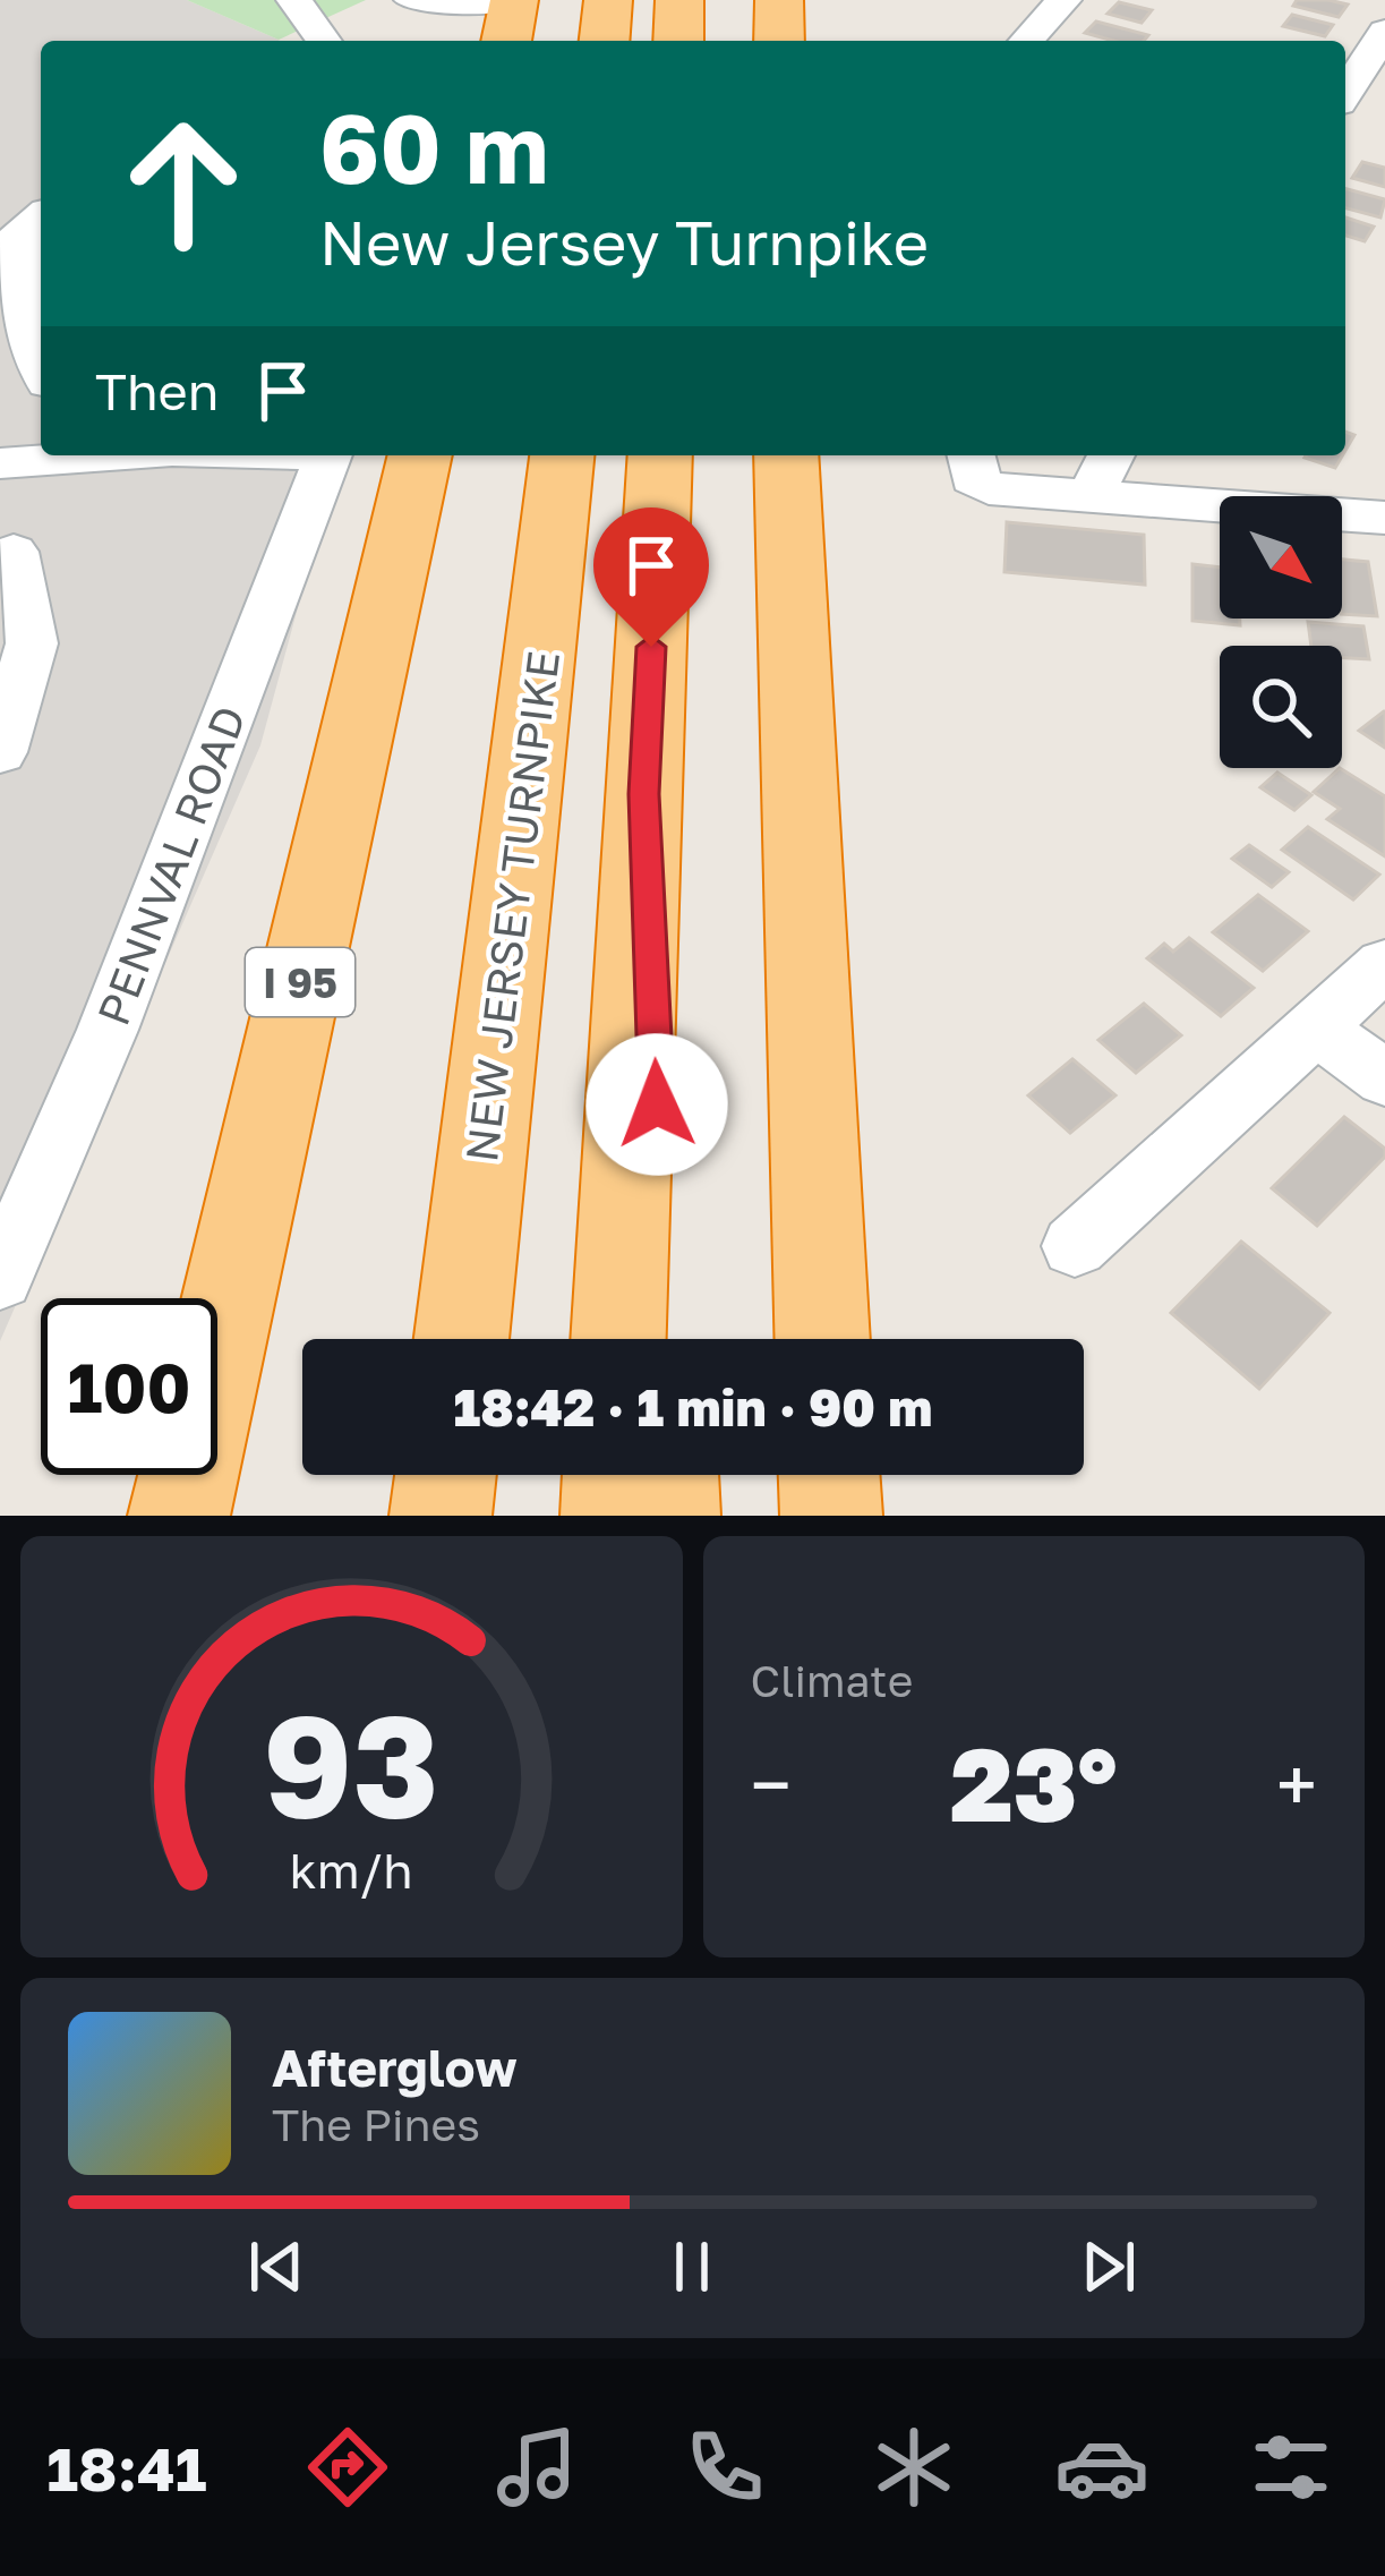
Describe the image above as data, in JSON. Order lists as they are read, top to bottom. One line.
{"streets":{"highway":["NEW JERSEY TURNPIKE","I 95"],"street":["PENNVAL ROAD"]},"north":"bottom right","page":{"turn":["60 m","New Jersey Turnpike"],"then":"Then","limit":"100","trip":"18:42 · 1 min · 90 m","tile":"Climate","heat":["−","23°","+"],"song":["Afterglow","The Pines"],"tabs":"18:41","gauge":["93","km/h"]}}
